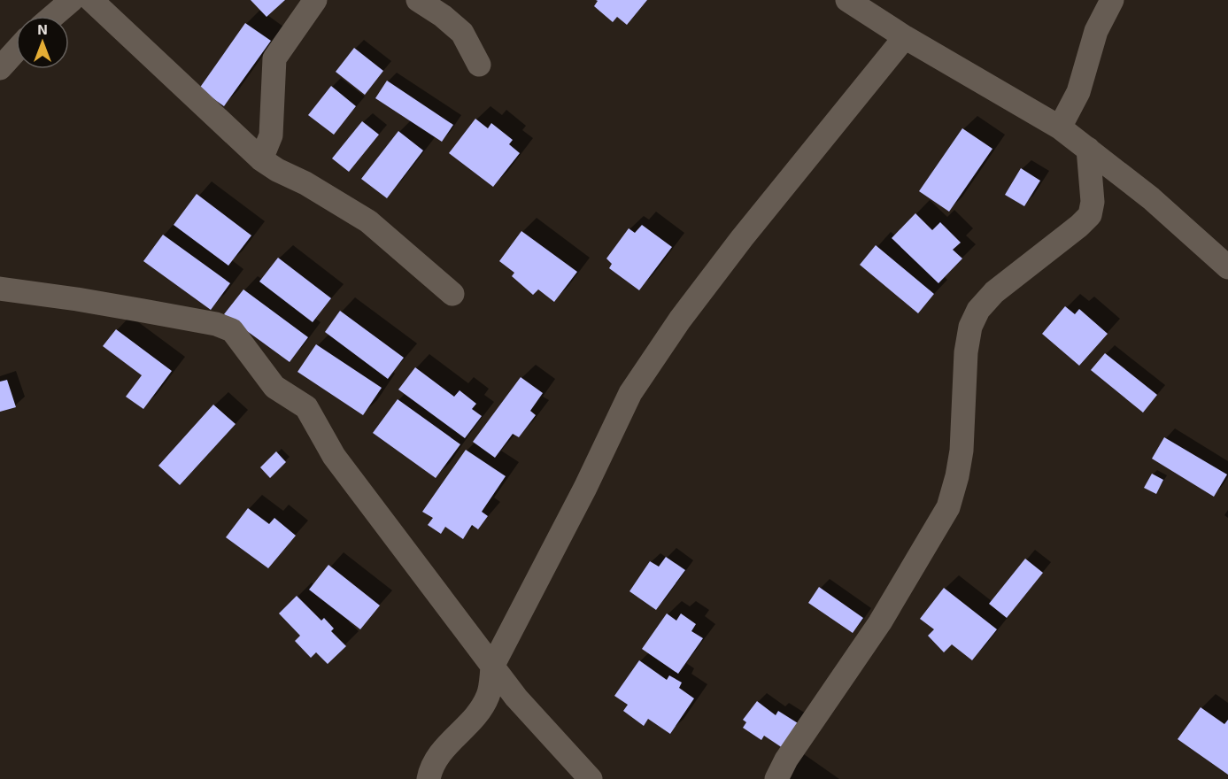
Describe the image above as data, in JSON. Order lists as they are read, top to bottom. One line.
{"north":"top"}
